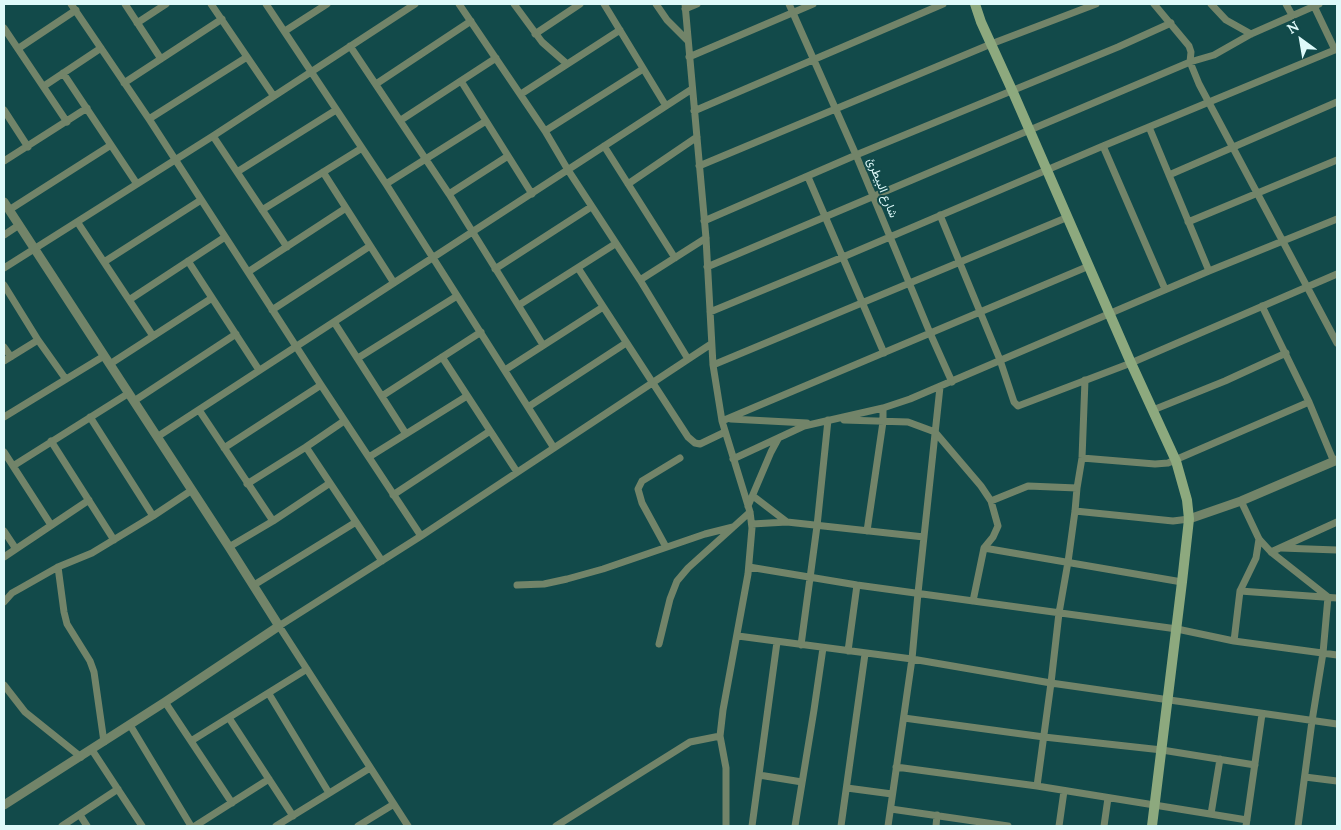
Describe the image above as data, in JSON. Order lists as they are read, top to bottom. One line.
{"streets":{"street":["شارع البيطرئ"]},"north":"top left"}
